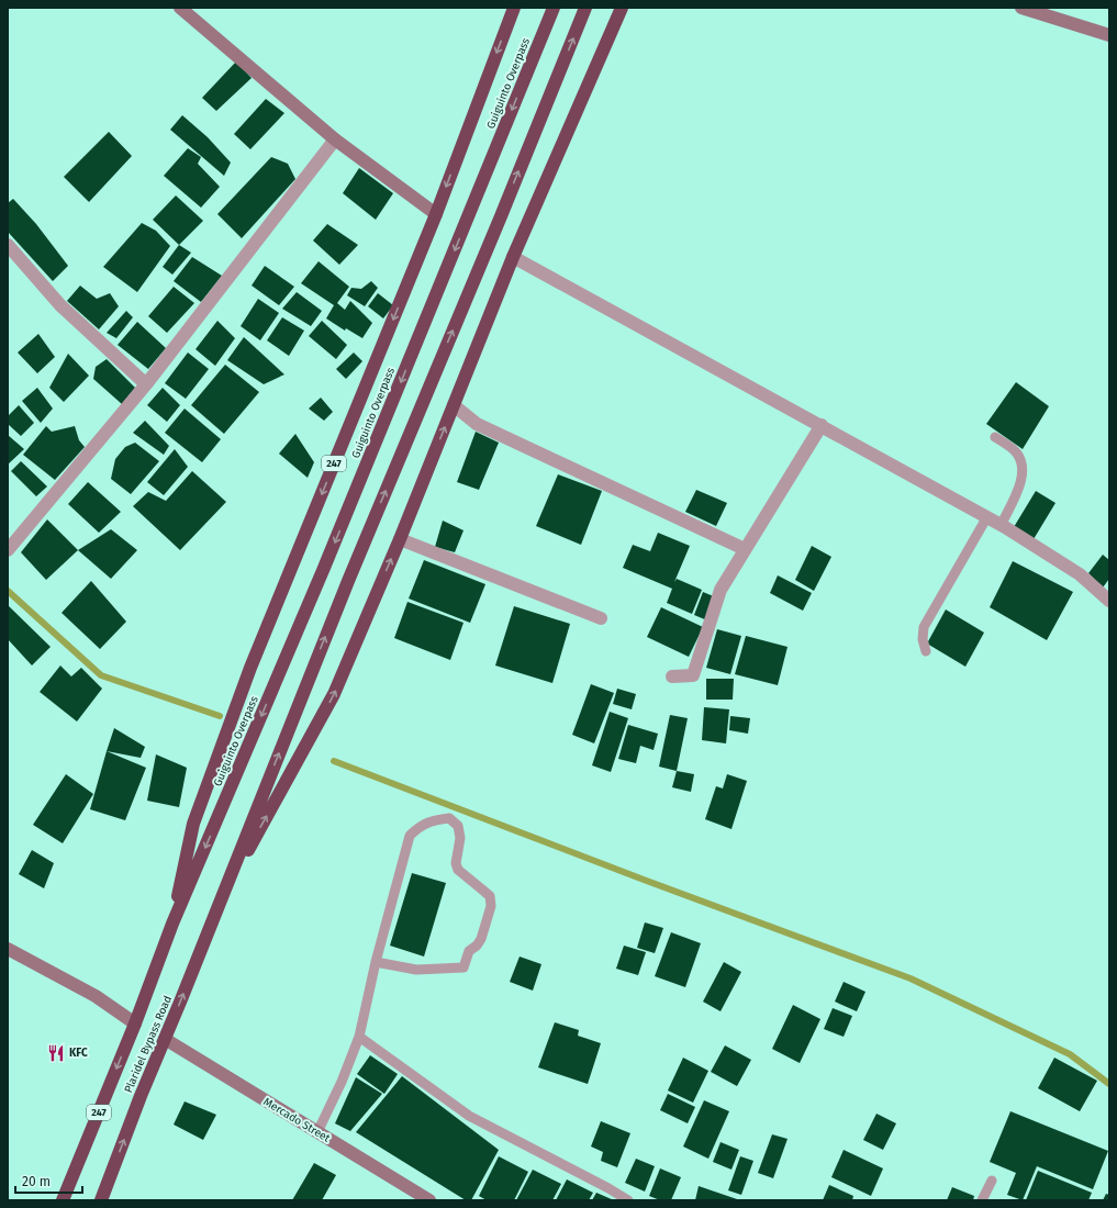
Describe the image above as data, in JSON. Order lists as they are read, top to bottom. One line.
{"streets":{"highway":["Guiguinto Overpass","247","Plaridel Bypass Road"],"street":["Mercado Street"]},"crossings":[["Guiguinto Overpass","247"],["Guiguinto Overpass","Plaridel Bypass Road"],["247","Plaridel Bypass Road"],["Plaridel Bypass Road","Mercado Street"]],"places":{"restaurant":["KFC"]},"scale_bar":"20 m"}
